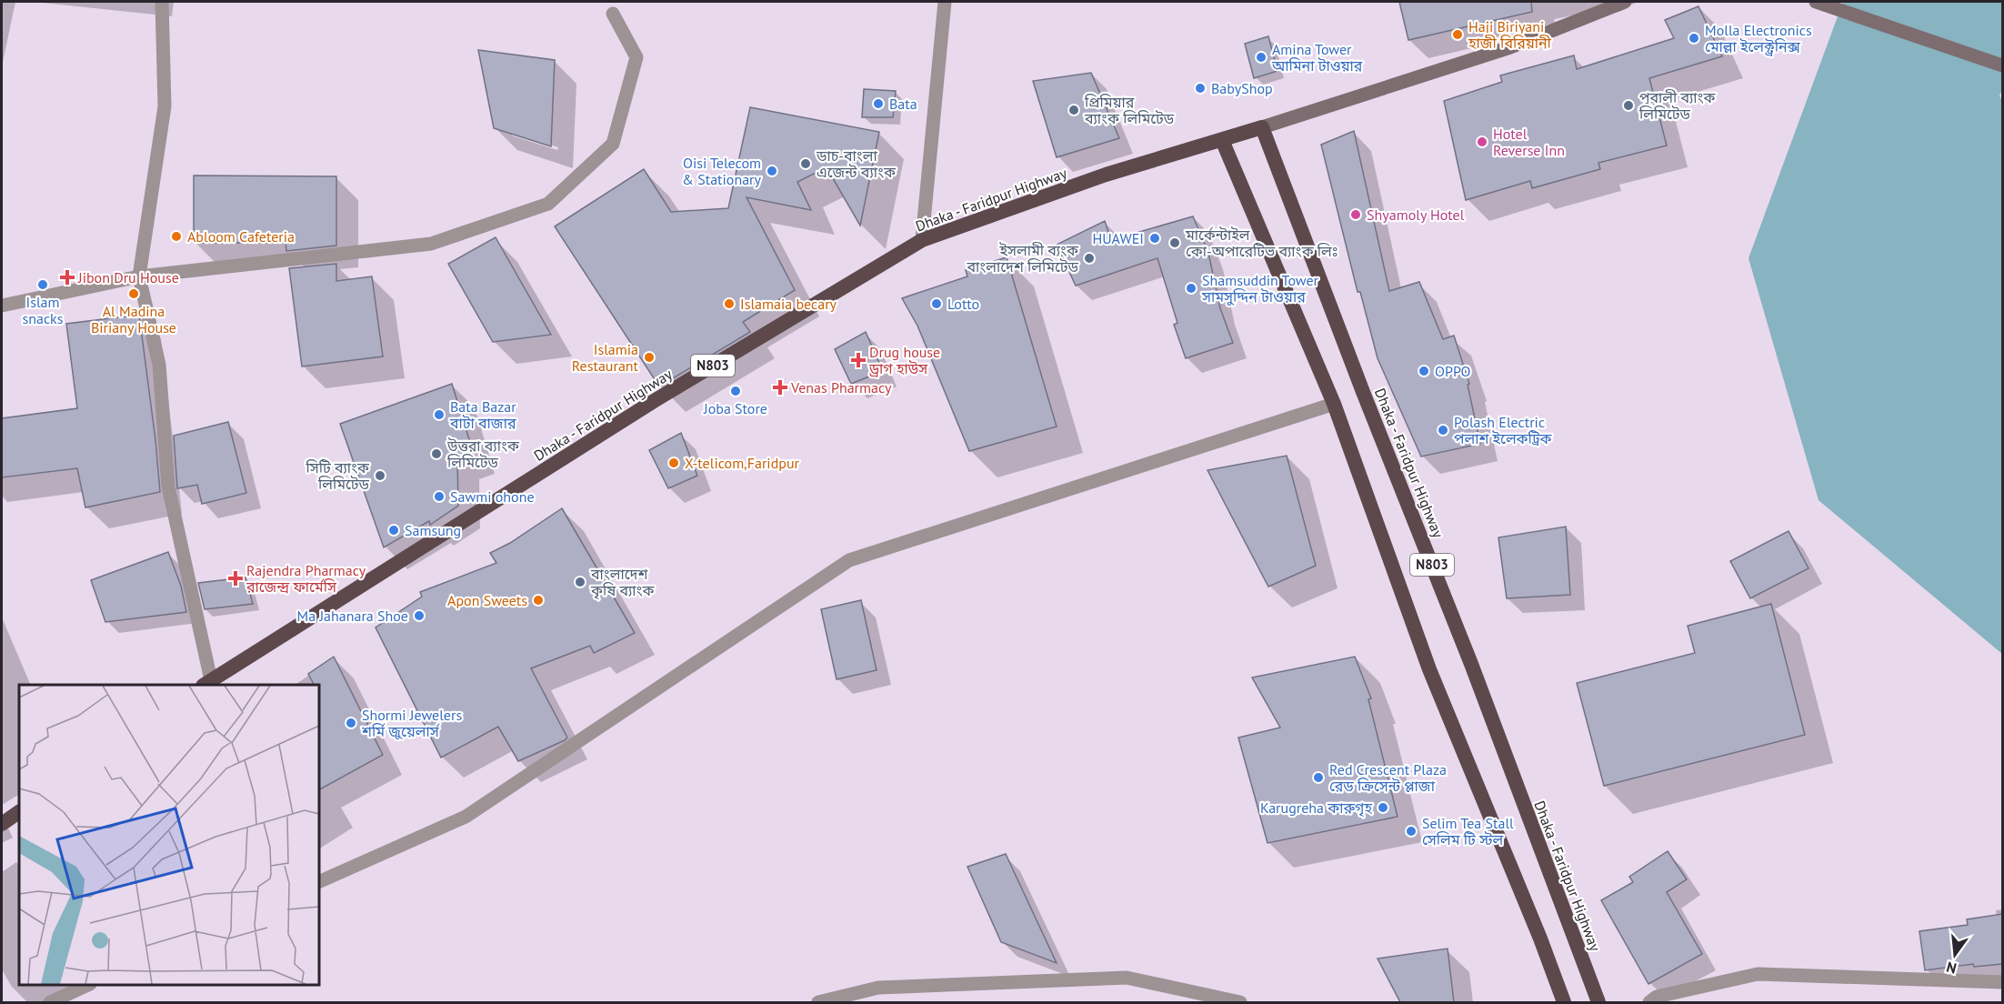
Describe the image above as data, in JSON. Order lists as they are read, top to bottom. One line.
{"streets":{"highway":["Dhaka - Faridpur Highway","N803"]},"crossings":[["Dhaka - Faridpur Highway","N803"]],"places":{"other":["Haji Biriyani হাজী বিরিয়ানী","Molla Electronics মোল্লা ইলেক্ট্রনিক্স","Amina Tower আমিনা টাওয়ার","BabyShop","Bata","পূবালী ব্যাংক লিমিটেড","প্রিমিয়ার ব্যাংক লিমিটেড","Hotel Reverse Inn","ডাচ-বাংলা এজেন্ট ব্যাংক","Oisi Telecom & Stationary","Shyamoly Hotel","Abloom Cafeteria","HUAWEI","মার্কেন্টাইল কো-অপারেটিভ ব্যাংক লিঃ","ইসলামী ব্যংক বাংলাদেশ লিমিটেড","Islam snacks","Shamsuddin Tower সামসুদ্দিন টাওয়ার","Al Madina Biriany House","Islamaia becary","Lotto","Islamia Restaurant","OPPO","Joba Store","Bata Bazar বাটা বাজার","Polash Electric পলাশ ইলেকট্রিক","উত্তরা ব্যাংক লিমিটেড","X-telicom,Faridpur","সিটি ব্যাংক লিমিটেড","Sawmi ohone","Samsung","বাংলাদেশ কৃষি ব্যাংক","Apon Sweets","Ma Jahanara Shoe","Shormi Jewelers শর্মি জুয়েলার্স","Red Crescent Plaza রেড ক্রিসেন্ট প্লাজা","Karugreha কারুগৃহ","Selim Tea Stall সেলিম টি স্টল"],"health":["Jibon Dru House","Drug house ড্রাগ হাউস","Venas Pharmacy","Rajendra Pharmacy রাজেন্দ্র ফার্মেসি"]},"north":"bottom"}
